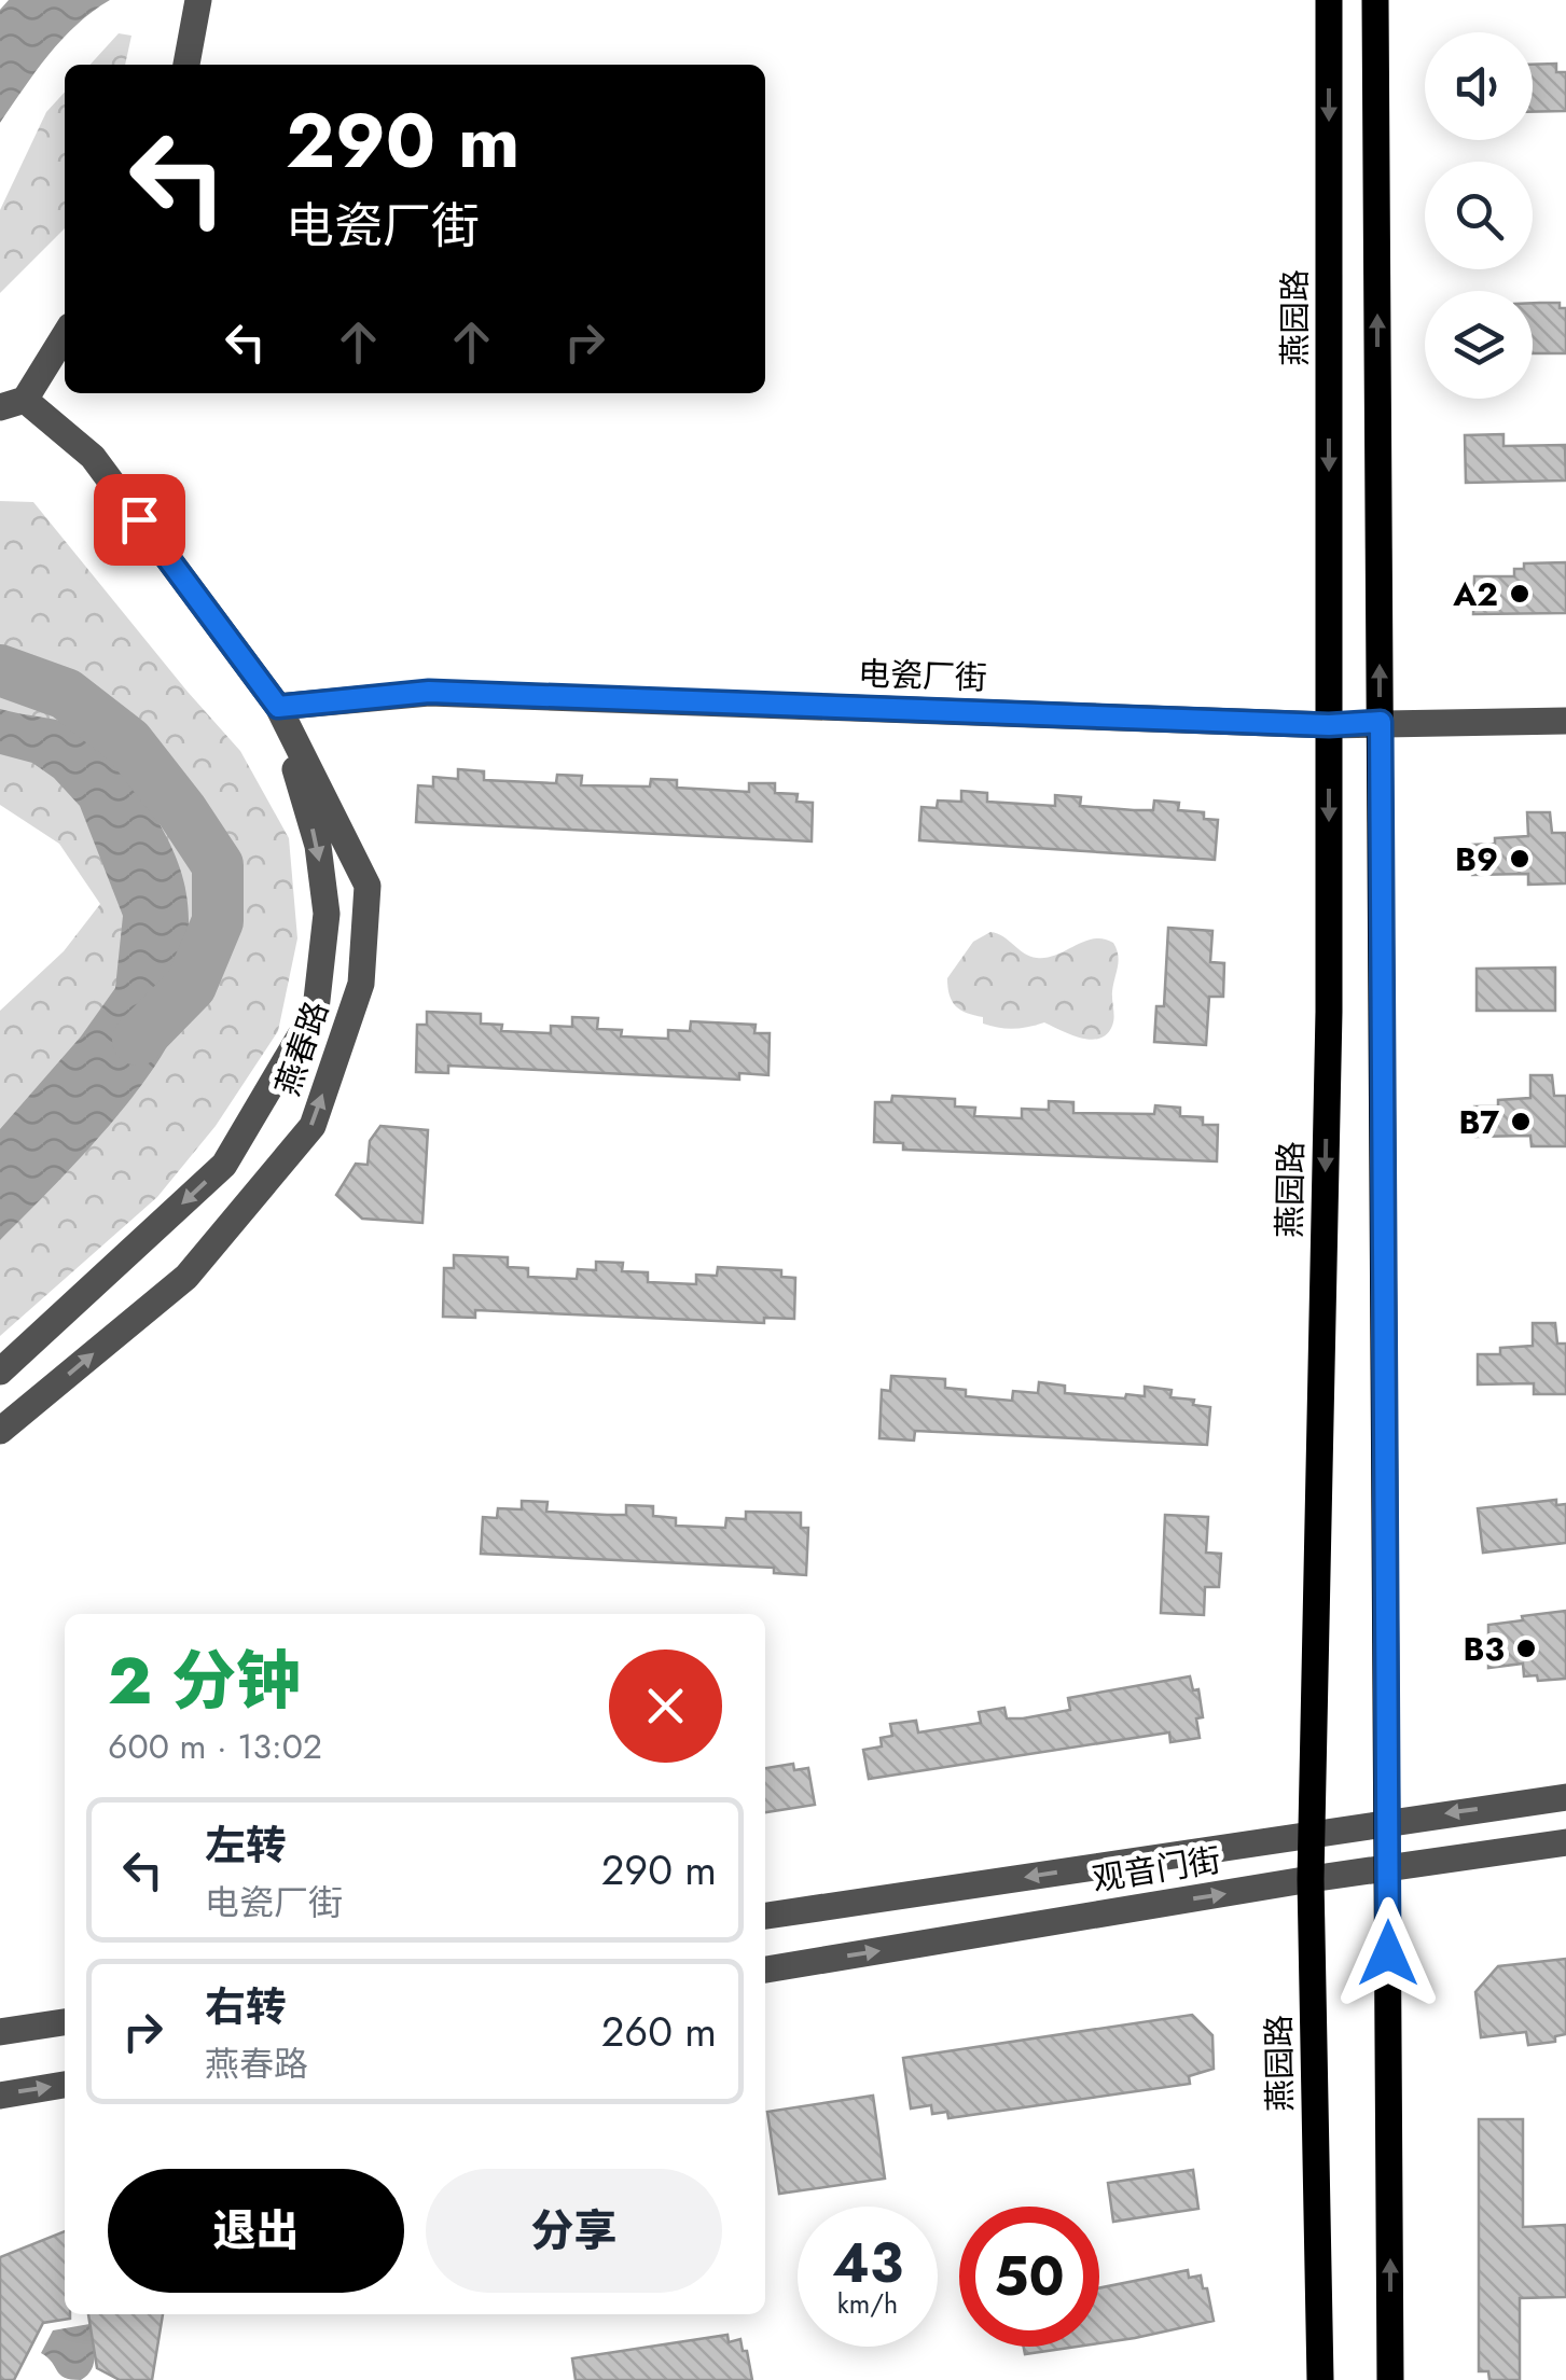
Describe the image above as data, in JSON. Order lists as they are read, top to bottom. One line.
{"streets":{"main road":["燕园路"],"street":["电瓷厂街","燕春路","观音门街"]},"crossings":[["燕园路","电瓷厂街"],["燕园路","观音门街"],["电瓷厂街","燕春路"]],"places":["A2","B9","B7","B3"],"page":{"turn":["290 m","电瓷厂街"],"heading":["2 分钟","600 m · 13:02"],"list":[{"name":"左转","note":"电瓷厂街","value":"290 m"},{"name":"右转","note":"燕春路","value":"260 m"}],"buttons":["退出","分享"],"speed":"43 km/h","limit":"50"}}
